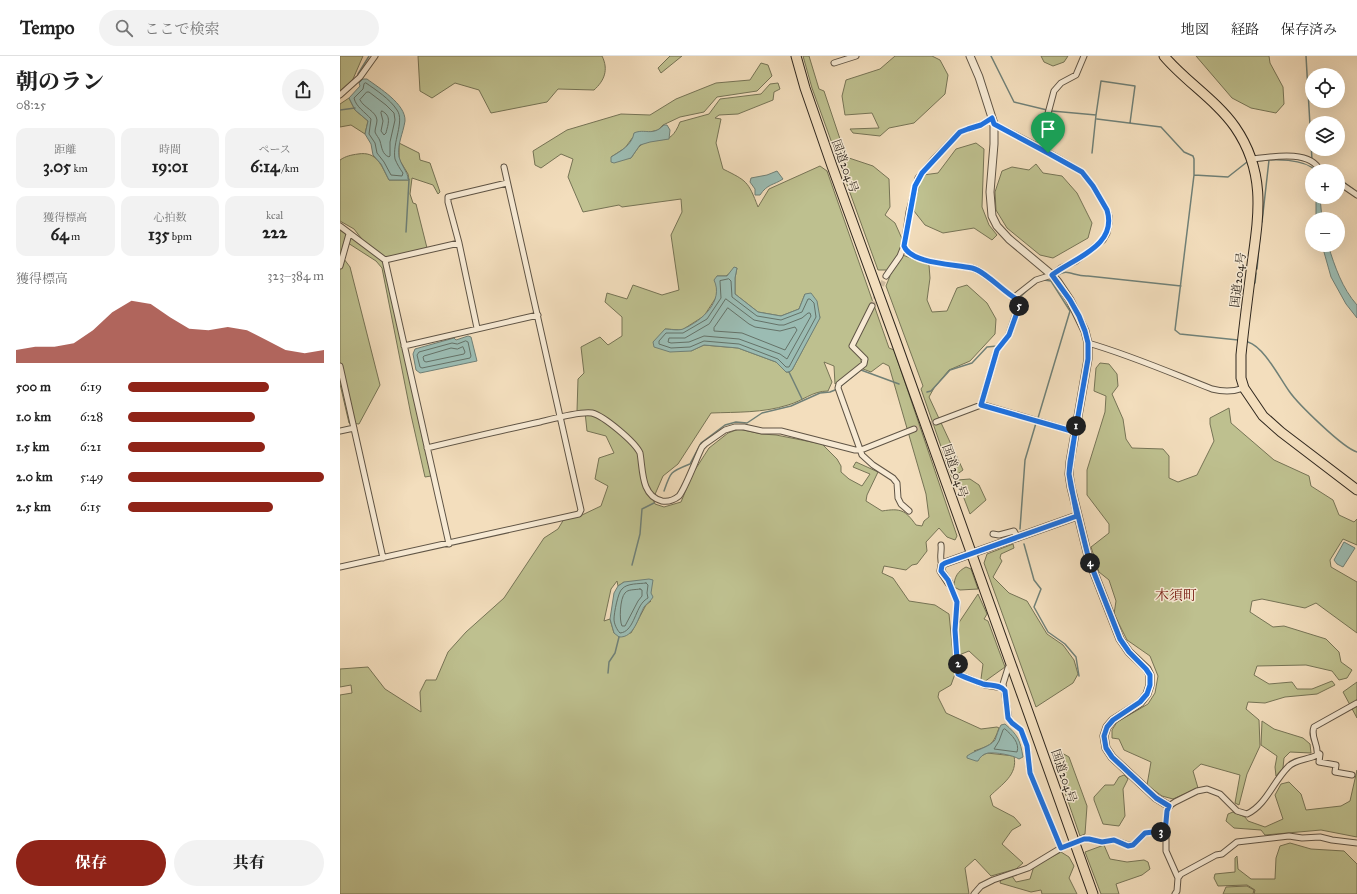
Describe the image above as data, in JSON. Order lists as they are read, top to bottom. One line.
{"streets":{"highway":["国道204号"]},"districts":["木須町"],"page":{"header":"Tempo","search":"ここで検索","nav":["地図","経路","保存済み"],"heading":["朝のラン","08:25"],"map_buttons":["+","−"],"stats":[["距離","3.05 km"],["時間","19:01"],["ペース","6:14 /km"],["獲得標高","64 m"],["心拍数","135 bpm"],["kcal","222"]],"chart":["獲得標高","323–384 m"],"pins":["5","1","4","2","3"],"list":[{"name":"500 m","note":"6:19"},{"name":"1.0 km","note":"6:28"},{"name":"1.5 km","note":"6:21"},{"name":"2.0 km","note":"5:49"},{"name":"2.5 km","note":"6:15"}],"buttons":["保存","共有"]}}
